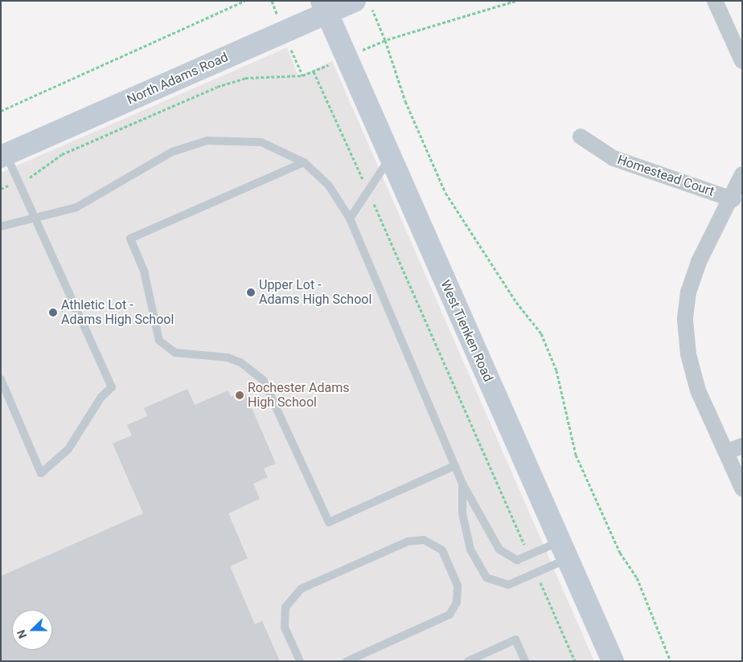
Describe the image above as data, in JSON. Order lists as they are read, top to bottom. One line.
{"streets":{"street":["North Adams Road","Homestead Court","West Tienken Road"]},"crossings":[["North Adams Road","West Tienken Road"]],"places":["Upper Lot - Adams High School","Athletic Lot - Adams High School","Rochester Adams High School"],"north":"left"}
